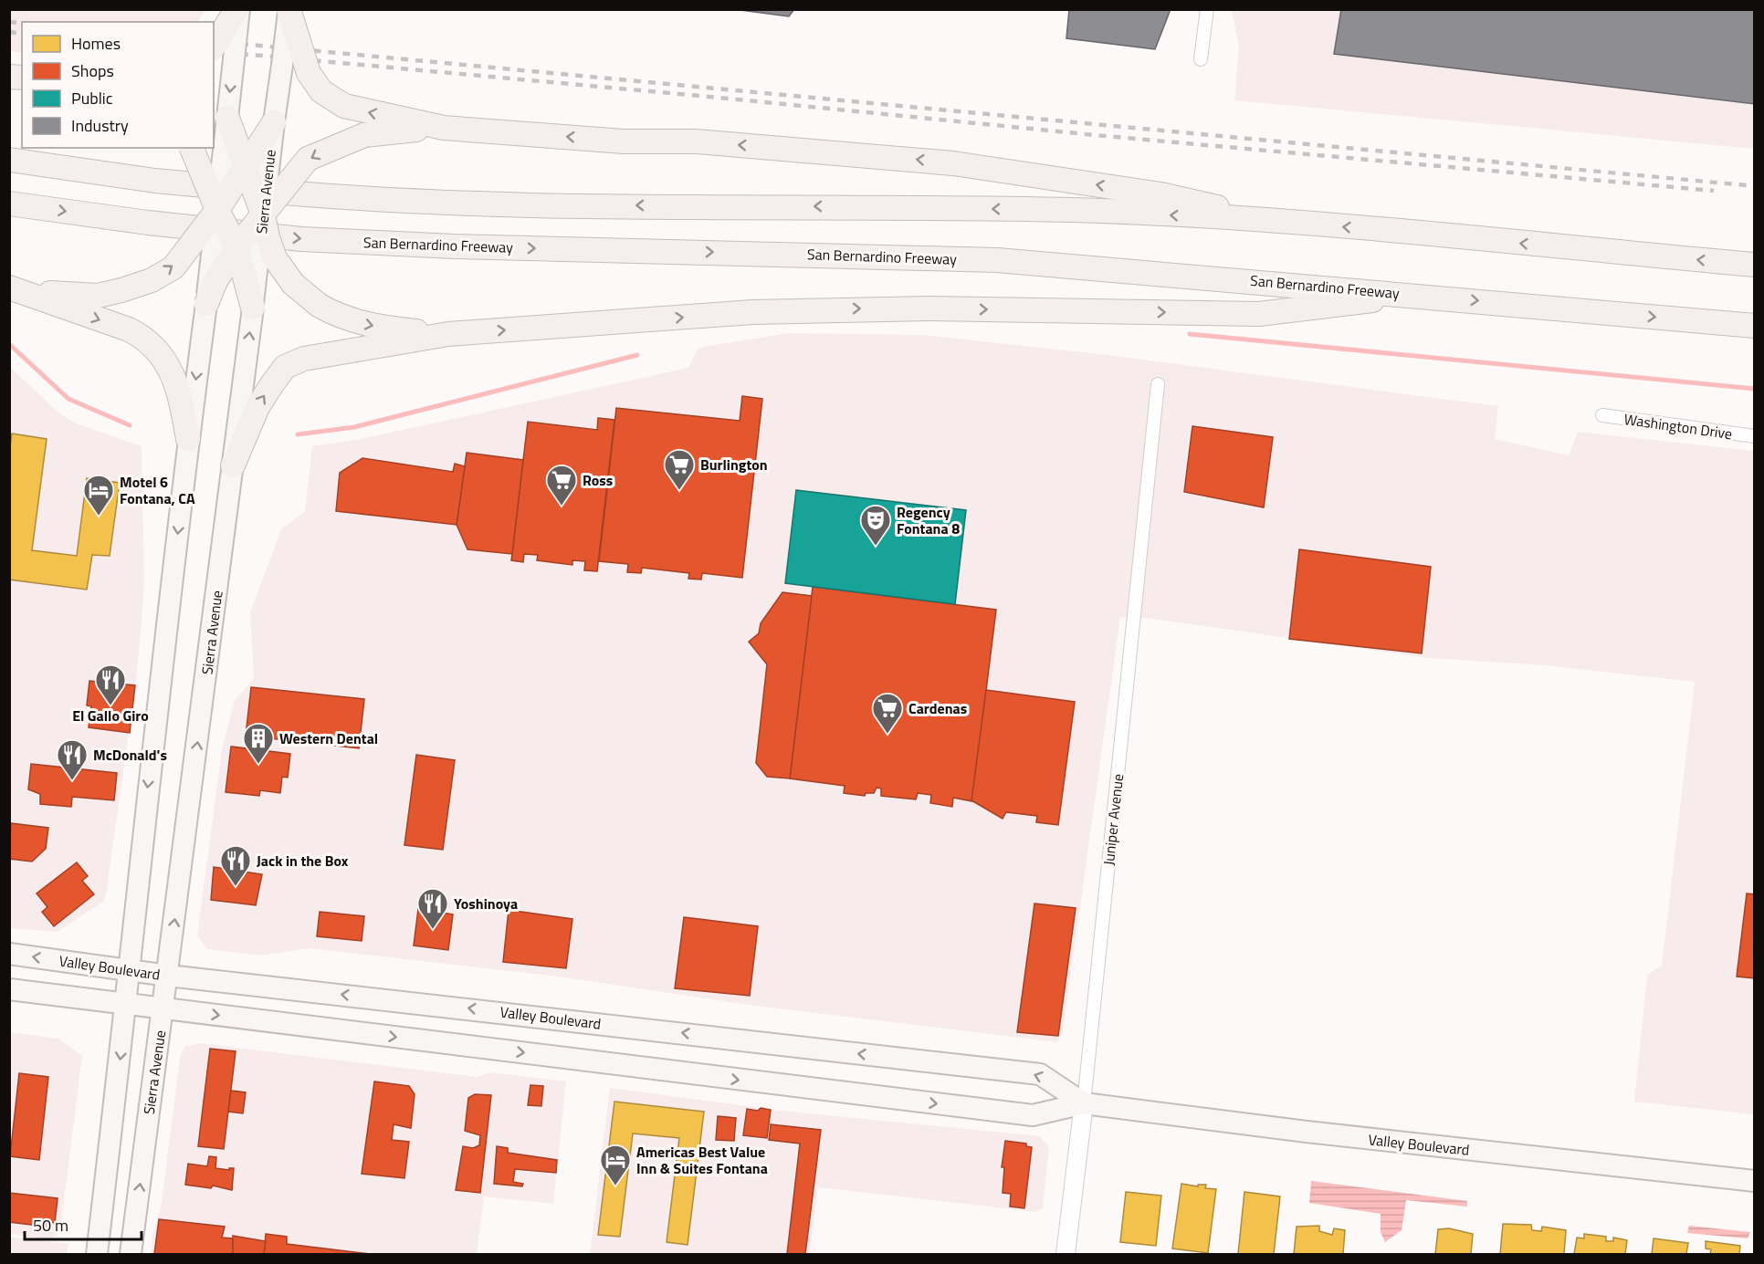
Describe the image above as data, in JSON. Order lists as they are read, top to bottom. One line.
{"streets":{"highway":["San Bernardino Freeway"],"main road":["Sierra Avenue","Valley Boulevard"],"street":["Washington Drive","Juniper Avenue"]},"crossings":[["Sierra Avenue","Valley Boulevard"],["Juniper Avenue","Valley Boulevard"]],"places":{"supermarket":["Burlington","Ross","Cardenas"],"hotel":["Motel 6 Fontana, CA","Americas Best Value Inn & Suites Fontana"],"theatre":["Regency Fontana 8"],"restaurant":["El Gallo Giro","McDonald's","Jack in the Box","Yoshinoya"],"building":["Western Dental"]},"legend":["Homes","Shops","Public","Industry"],"scale_bar":"50 m"}
